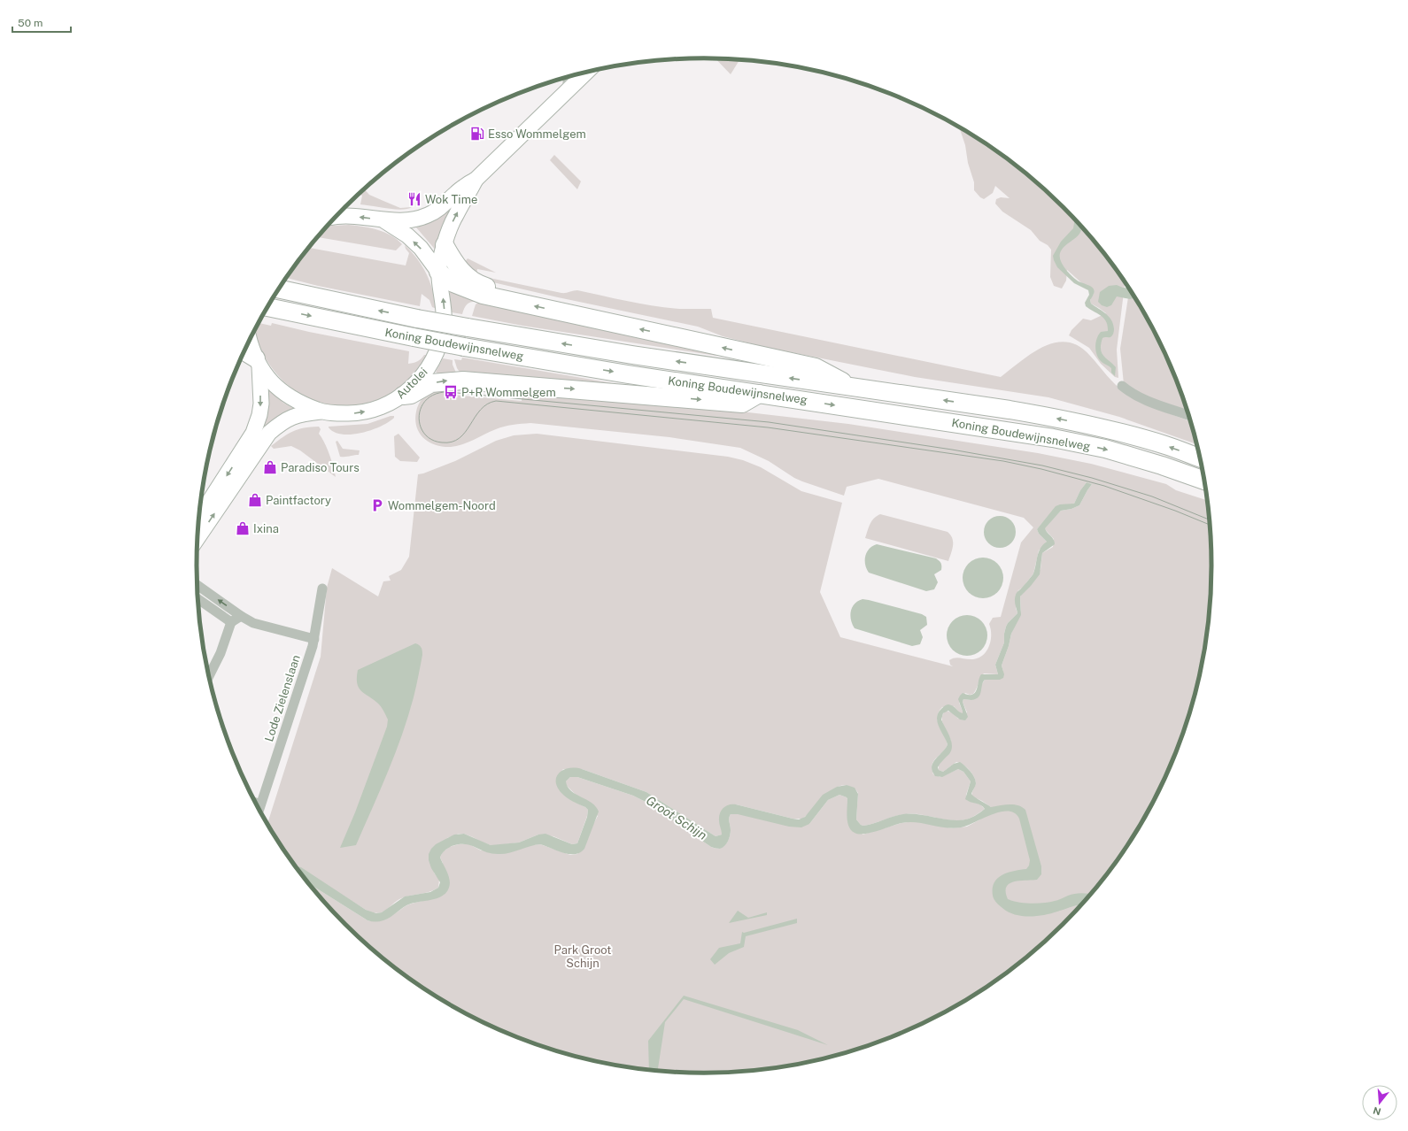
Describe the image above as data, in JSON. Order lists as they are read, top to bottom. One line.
{"streets":{"highway":["Koning Boudewijnsnelweg"],"main road":["Autolei"],"street":["Lode Zielenslaan"]},"water":["Groot Schijn"],"parks":["Park Groot Schijn"],"places":{"fuel station":["Esso Wommelgem"],"restaurant":["Wok Time"],"bus stop":["P+R Wommelgem"],"shop":["Paradiso Tours","Paintfactory","Ixina"],"parking":["Wommelgem-Noord"]},"scale_bar":"50 m","north":"bottom"}
